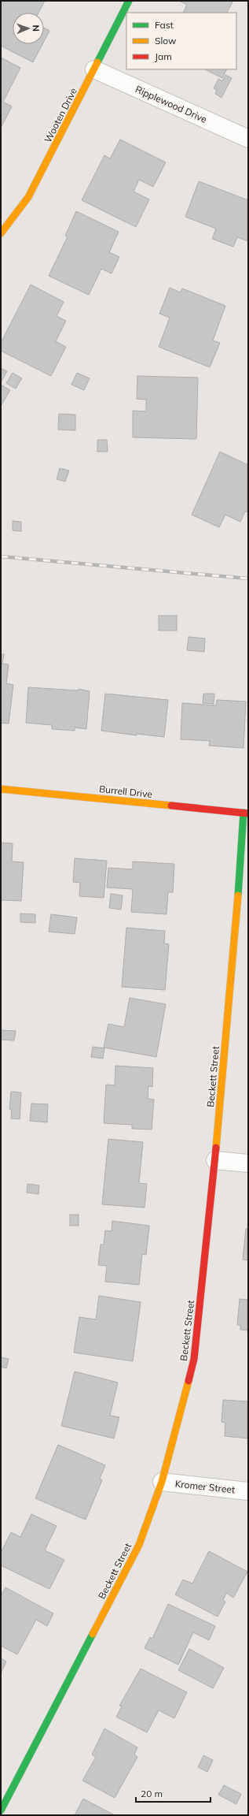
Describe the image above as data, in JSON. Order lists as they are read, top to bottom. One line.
{"streets":{"street":["Ripplewood Drive","Wooten Drive","Burrell Drive","Beckett Street","Kromer Street"]},"crossings":[["Ripplewood Drive","Wooten Drive"],["Burrell Drive","Beckett Street"],["Beckett Street","Kromer Street"]],"legend":["Fast","Slow","Jam"],"scale_bar":"20 m","north":"right"}
